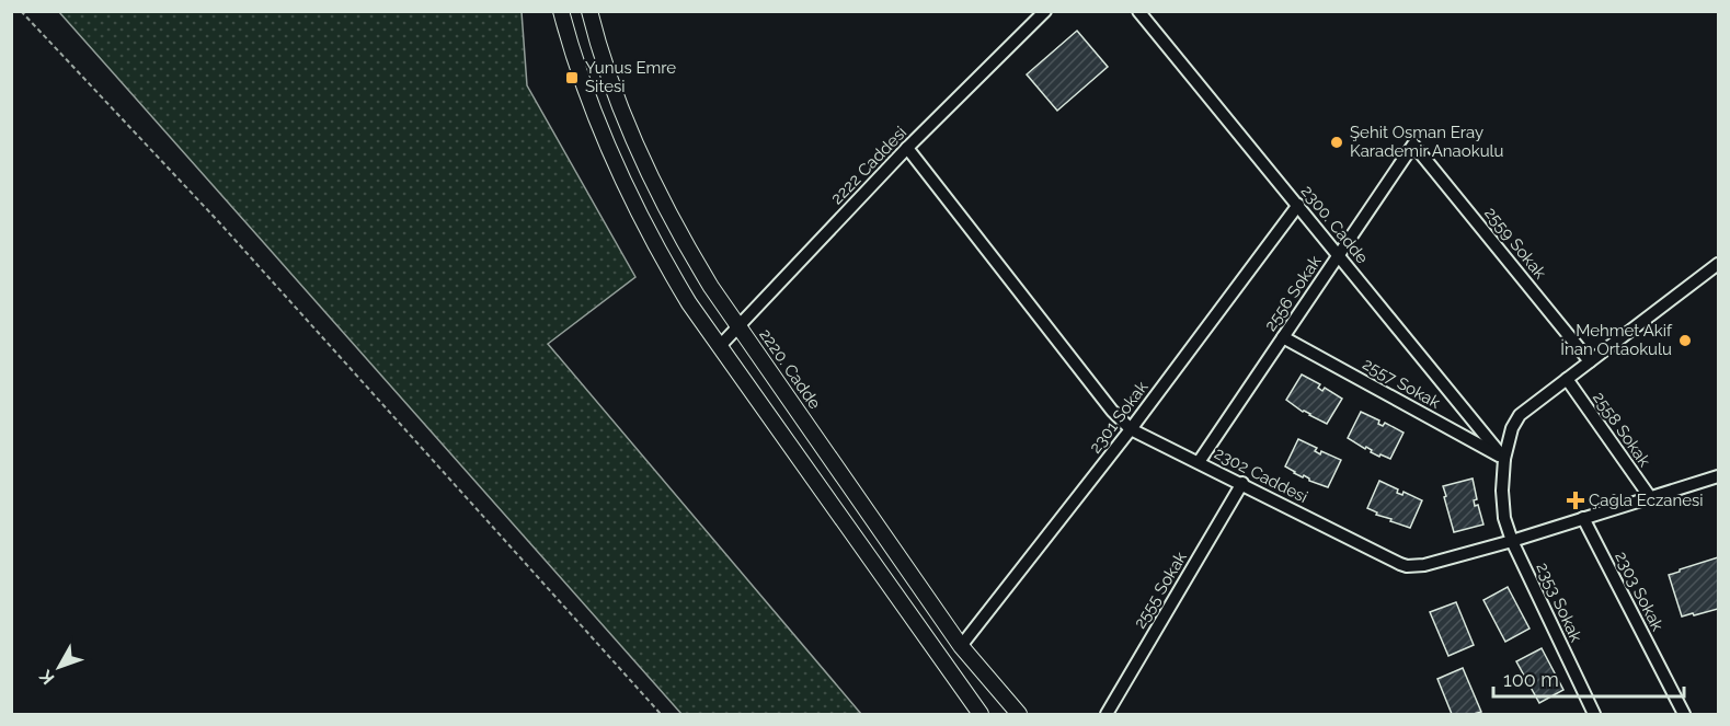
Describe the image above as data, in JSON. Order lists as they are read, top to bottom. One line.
{"streets":{"street":["2222 Caddesi","2300. Cadde","2559 Sokak","2556 Sokak","2220. Cadde","2557 Sokak","2301 Sokak","2558 Sokak","2302 Caddesi","2555 Sokak","2303 Sokak","2353 Sokak"]},"crossings":[["2222 Caddesi","2220. Cadde"],["2222 Caddesi","2302 Caddesi"],["2300. Cadde","2556 Sokak"],["2300. Cadde","2557 Sokak"],["2300. Cadde","2301 Sokak"],["2300. Cadde","2353 Sokak"],["2559 Sokak","2556 Sokak"],["2559 Sokak","2353 Sokak"],["2556 Sokak","2557 Sokak"],["2556 Sokak","2302 Caddesi"],["2220. Cadde","2301 Sokak"],["2557 Sokak","2353 Sokak"],["2301 Sokak","2302 Caddesi"],["2558 Sokak","2302 Caddesi"],["2558 Sokak","2353 Sokak"],["2302 Caddesi","2555 Sokak"],["2302 Caddesi","2303 Sokak"],["2302 Caddesi","2353 Sokak"]],"places":{"transit":["Yunus Emre Sitesi"],"other":["Şehit Osman Eray Karademir Anaokulu","Mehmet Akif İnan Ortaokulu"],"health":["Çağla Eczanesi"]},"scale_bar":"100 m","north":"bottom left"}
